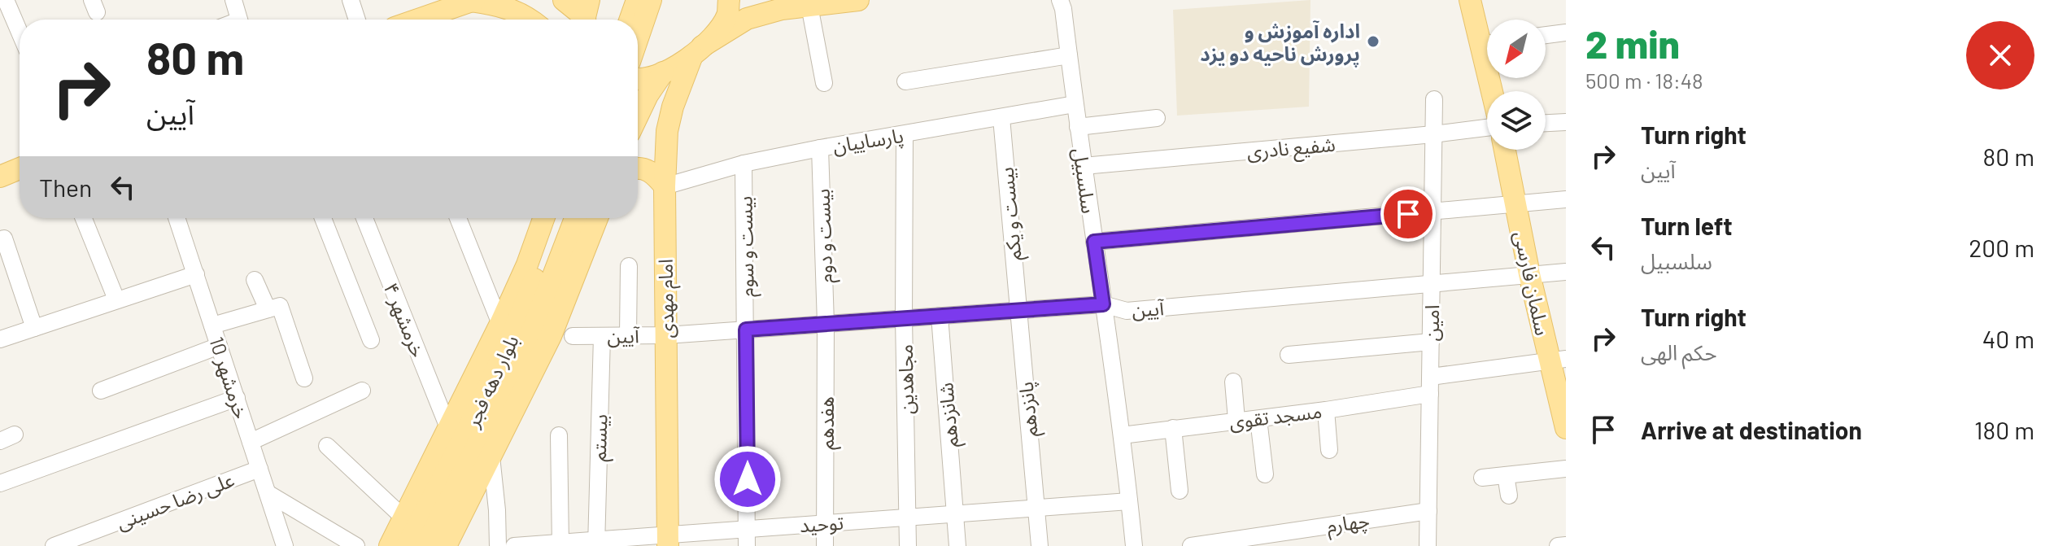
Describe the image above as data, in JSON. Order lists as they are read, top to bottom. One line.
{"streets":{"main road":["سلمان فارسی","امام مهدی","بلوار دهه فجر"],"street":["پارساییان","شفیع نادری","سلسبیل","بیست و یکم","بیست و دوم","بیست و سوم","آیین","خرمشهر ۴","امین","خرمشهر 10","مجاهدین","پانزدهم","شانزدهم","مسجد تقوی","هفدهم","بیستم","علی رضا حسینی","چهارم","توحید"]},"crossings":[["پارساییان","سلسبیل"],["پارساییان","بیست و یکم"],["پارساییان","بیست و دوم"],["پارساییان","بیست و سوم"],["پارساییان","امام مهدی"],["پارساییان","مجاهدین"],["شفیع نادری","سلسبیل"],["شفیع نادری","امین"],["سلسبیل","آیین"],["سلسبیل","مسجد تقوی"],["سلسبیل","توحید"],["بیست و یکم","آیین"],["بیست و یکم","پانزدهم"],["بیست و دوم","آیین"],["بیست و دوم","هفدهم"],["بیست و سوم","آیین"],["بیست و سوم","توحید"],["سلمان فارسی","آیین"],["سلمان فارسی","مسجد تقوی"],["امام مهدی","آیین"],["امام مهدی","توحید"],["آیین","امین"],["آیین","مجاهدین"],["آیین","پانزدهم"],["آیین","شانزدهم"],["آیین","هفدهم"],["آیین","بیستم"],["امین","مسجد تقوی"],["امین","چهارم"],["خرمشهر 10","علی رضا حسینی"],["مجاهدین","توحید"],["پانزدهم","توحید"],["شانزدهم","توحید"],["هفدهم","توحید"],["بیستم","توحید"]],"places":["اداره آموزش و پرورش ناحیه دو یزد"],"north":"bottom left","page":{"heading":["2 min","500 m · 18:48"],"turn":["80 m","آیین"],"list":[{"name":"Turn right","note":"آیین","value":"80 m"},{"name":"Turn left","note":"سلسبیل","value":"200 m"},{"name":"Turn right","note":"حکم الهی","value":"40 m"},{"name":"Arrive at destination","value":"180 m"}],"then":"Then"}}
